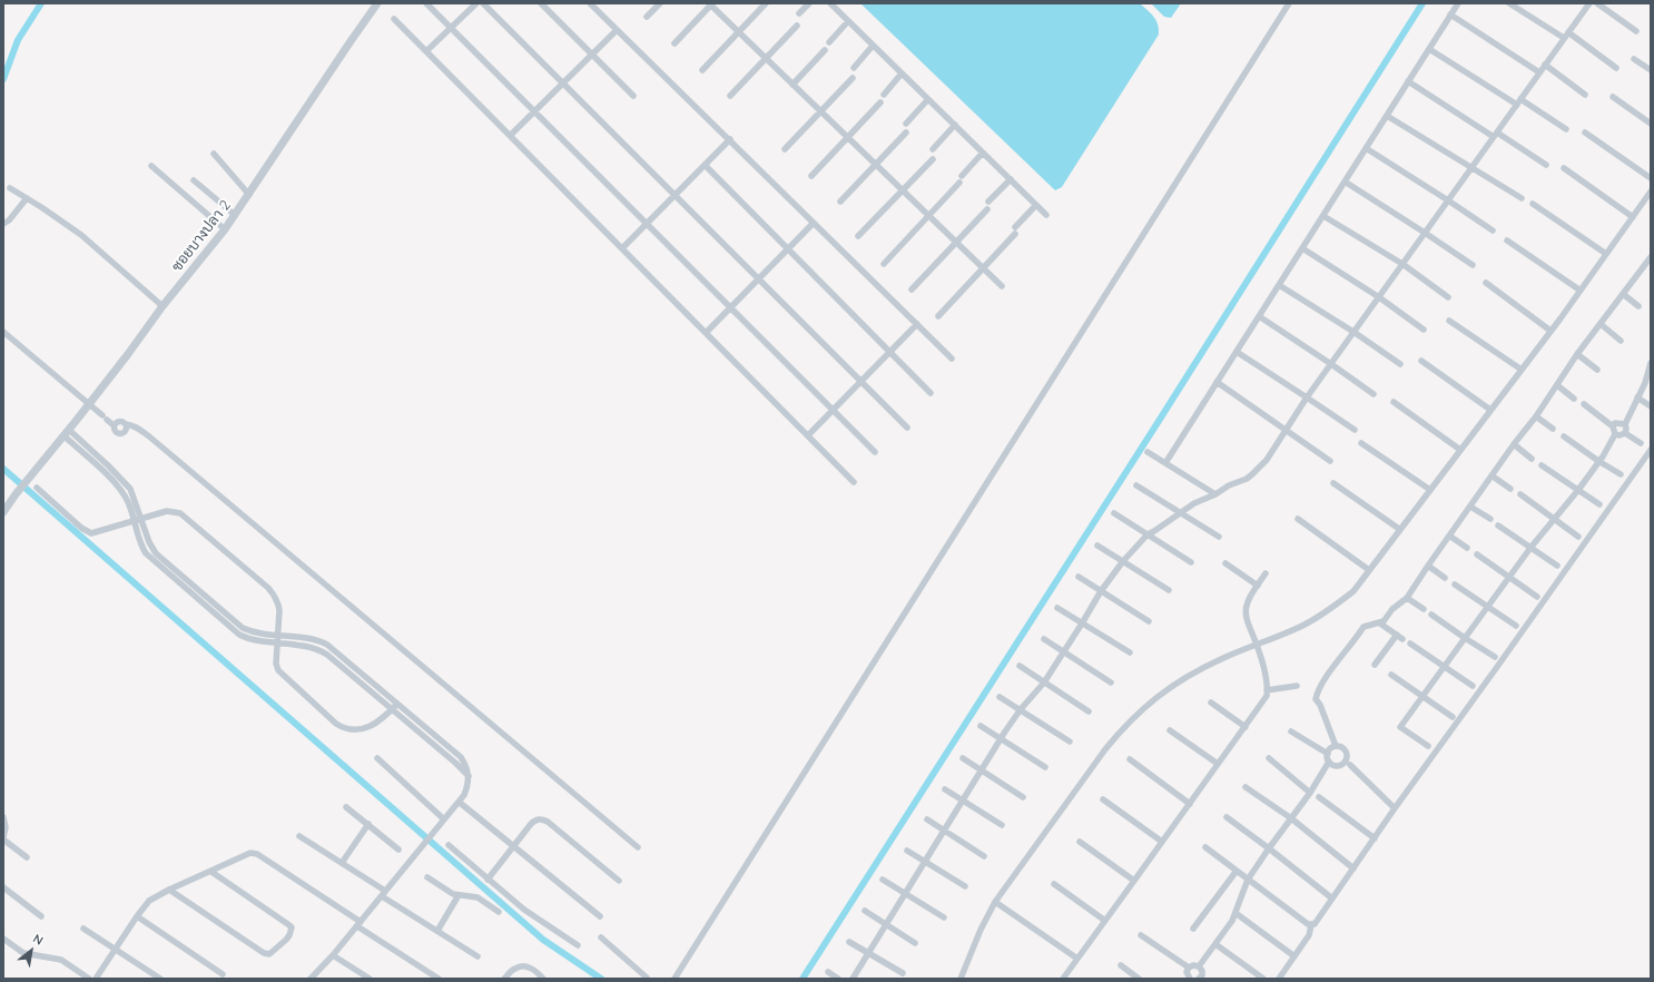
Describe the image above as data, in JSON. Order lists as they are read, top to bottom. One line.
{"streets":{"street":["ซอยบางปลา 2"]},"north":"top right"}
